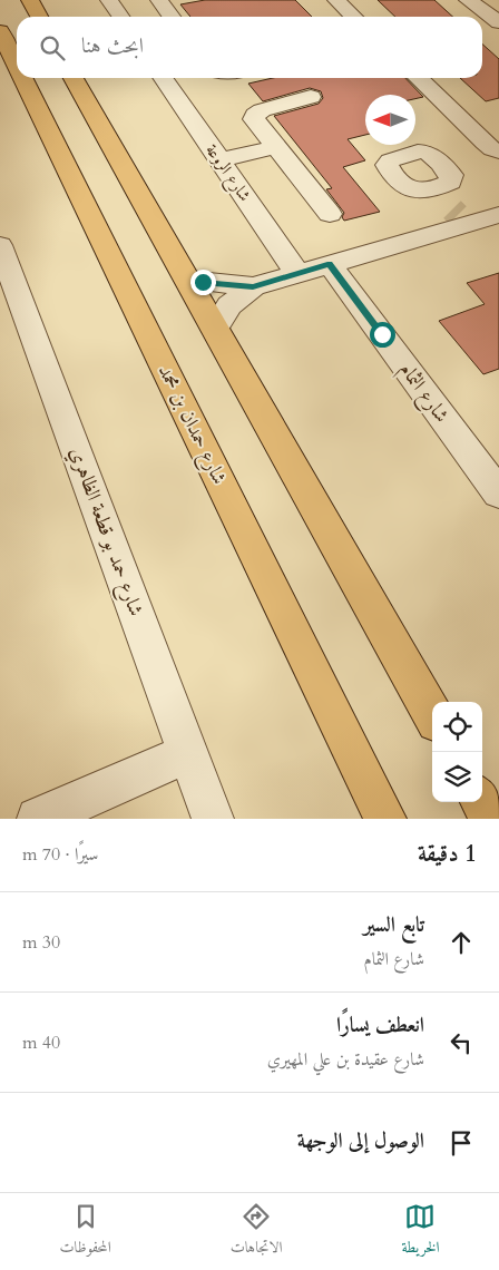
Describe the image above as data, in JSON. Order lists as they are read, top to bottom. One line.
{"streets":{"main road":["شارع حمدان بن محمد"],"street":["شارع الروعة","شارع الثمام","شارع حمد بو قطعة الظاهري"]},"north":"left","page":{"search":"ابحث هنا","heading":["1 دقيقة","سيرًا · 70 m"],"list":[["تابع السير","شارع الثمام","30 m"],["انعطف يسارًا","شارع عقيدة بن علي المهيري","40 m"],"الوصول إلى الوجهة"],"nav":["الخريطة","الاتجاهات","المحفوظات"]}}
